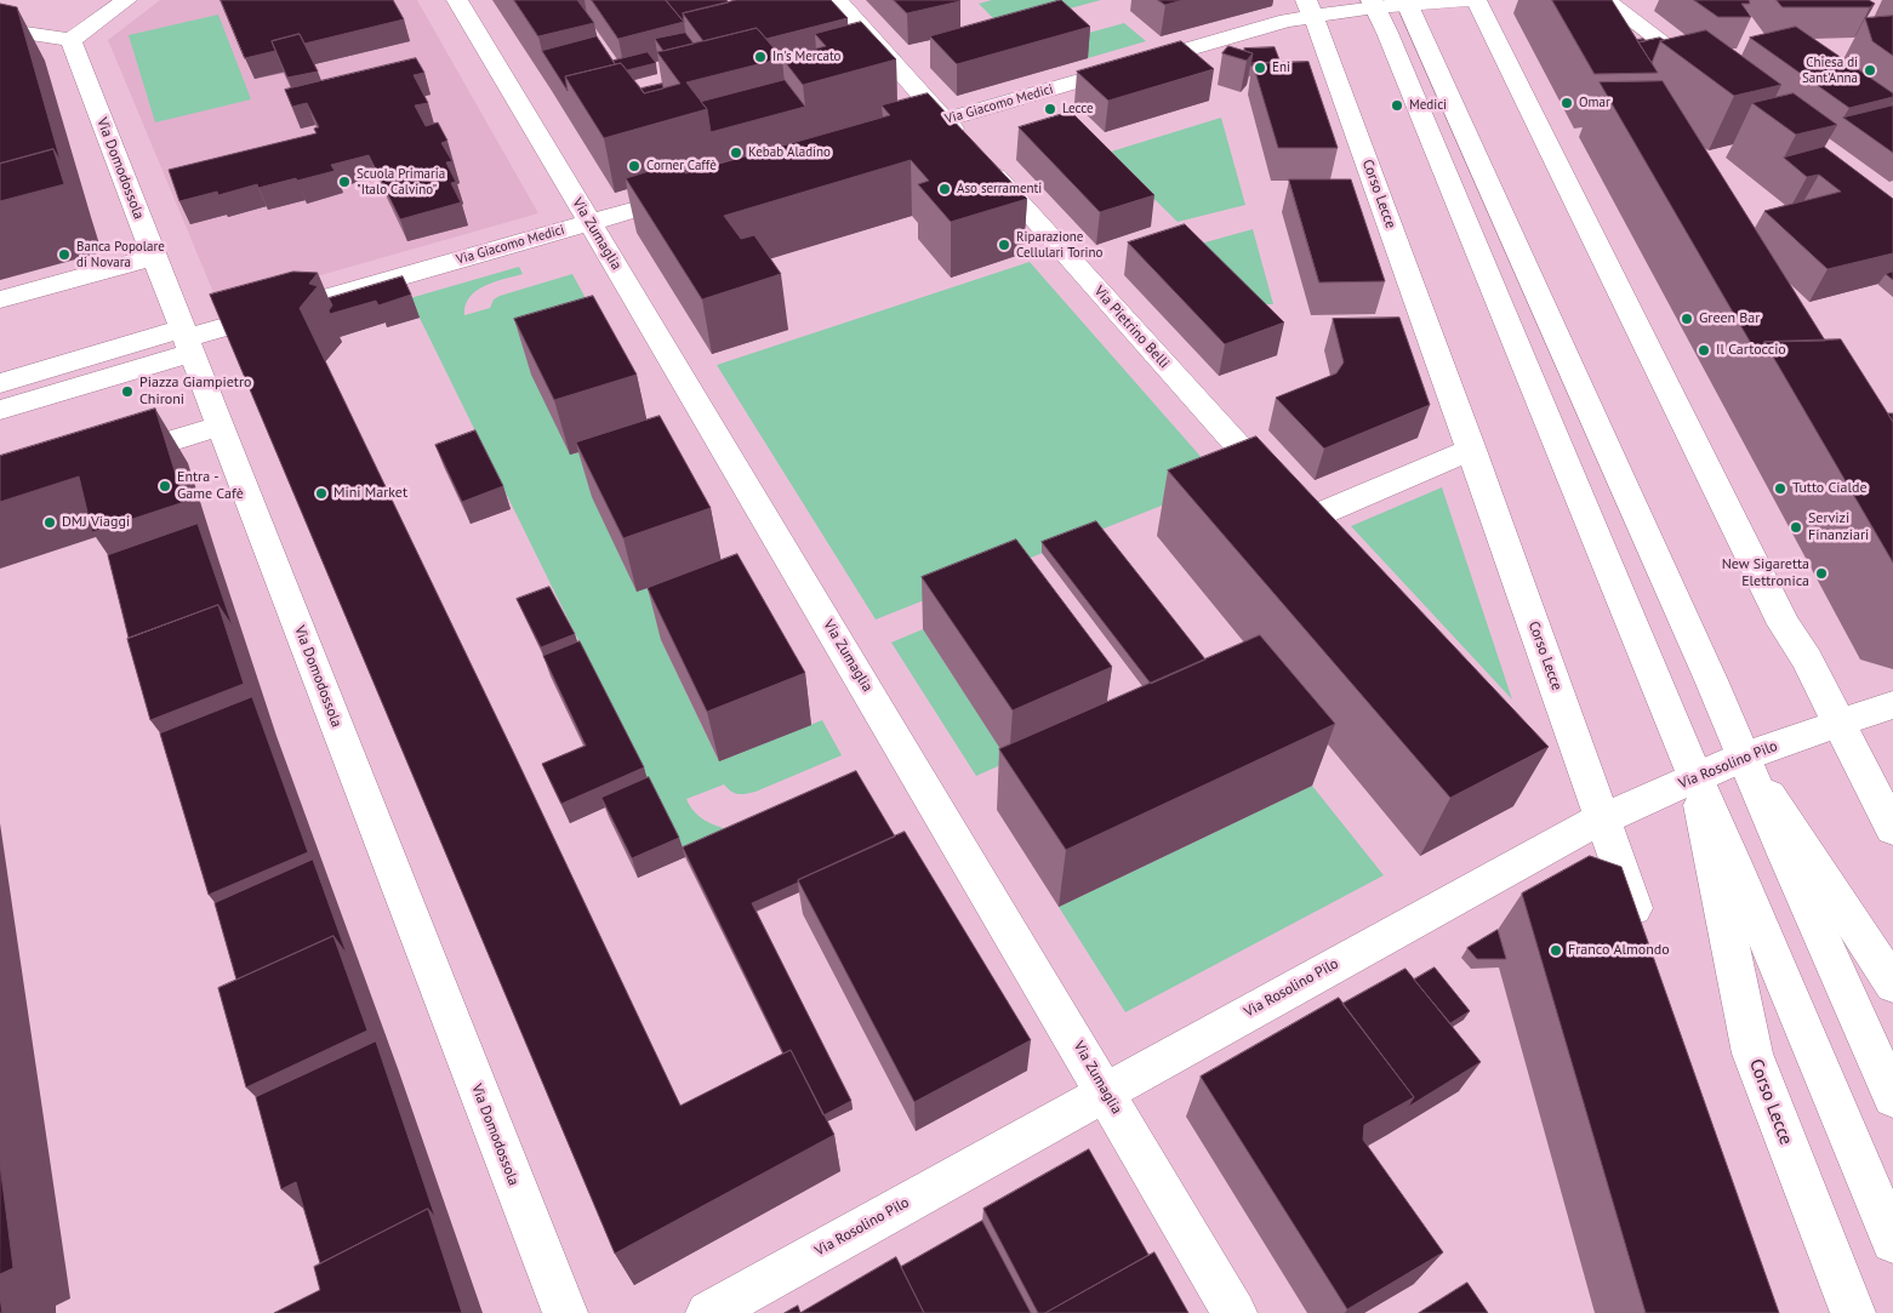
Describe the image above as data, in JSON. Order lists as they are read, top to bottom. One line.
{"streets":{"street":["Via Giacomo Medici","Via Domodossola","Corso Lecce","Via Zumaglia","Via Pietrino Belli","Via Rosolino Pilo"]},"crossings":[["Via Giacomo Medici","Via Domodossola"],["Via Giacomo Medici","Corso Lecce"],["Via Giacomo Medici","Via Zumaglia"],["Via Giacomo Medici","Via Pietrino Belli"],["Corso Lecce","Via Pietrino Belli"],["Corso Lecce","Via Rosolino Pilo"],["Via Zumaglia","Via Rosolino Pilo"]],"places":["In's Mercato","Eni","Chiesa di Sant'Anna","Omar","Medici","Lecce","Kebab Aladino","Corner Caffè","Scuola Primaria \"Italo Calvino\"","Aso serramenti","Riparazione Cellulari Torino","Banca Popolare di Novara","Green Bar","Il Cartoccio","Piazza Giampietro Chironi","Entra - Game Cafè","Tutto Cialde","Mini Market","DMJ Viaggi","Servizi Finanziari","New Sigaretta Elettronica","Franco Almondo"]}
